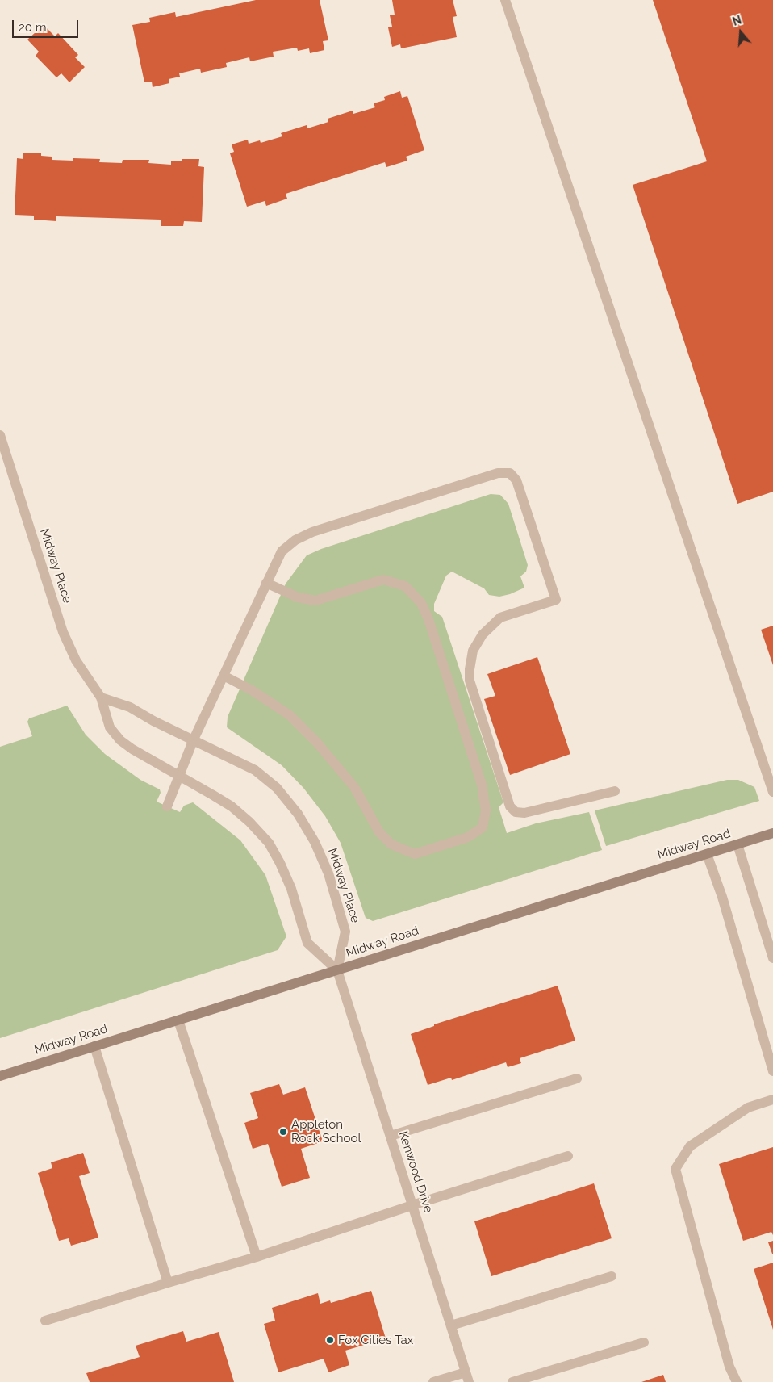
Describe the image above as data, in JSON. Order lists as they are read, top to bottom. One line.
{"streets":{"main road":["Midway Road"],"street":["Midway Place","Kenwood Drive"]},"crossings":[["Midway Place","Midway Road"],["Midway Place","Kenwood Drive"],["Midway Road","Kenwood Drive"]],"places":["Appleton Rock School","Fox Cities Tax"],"scale_bar":"20 m","north":"top"}
